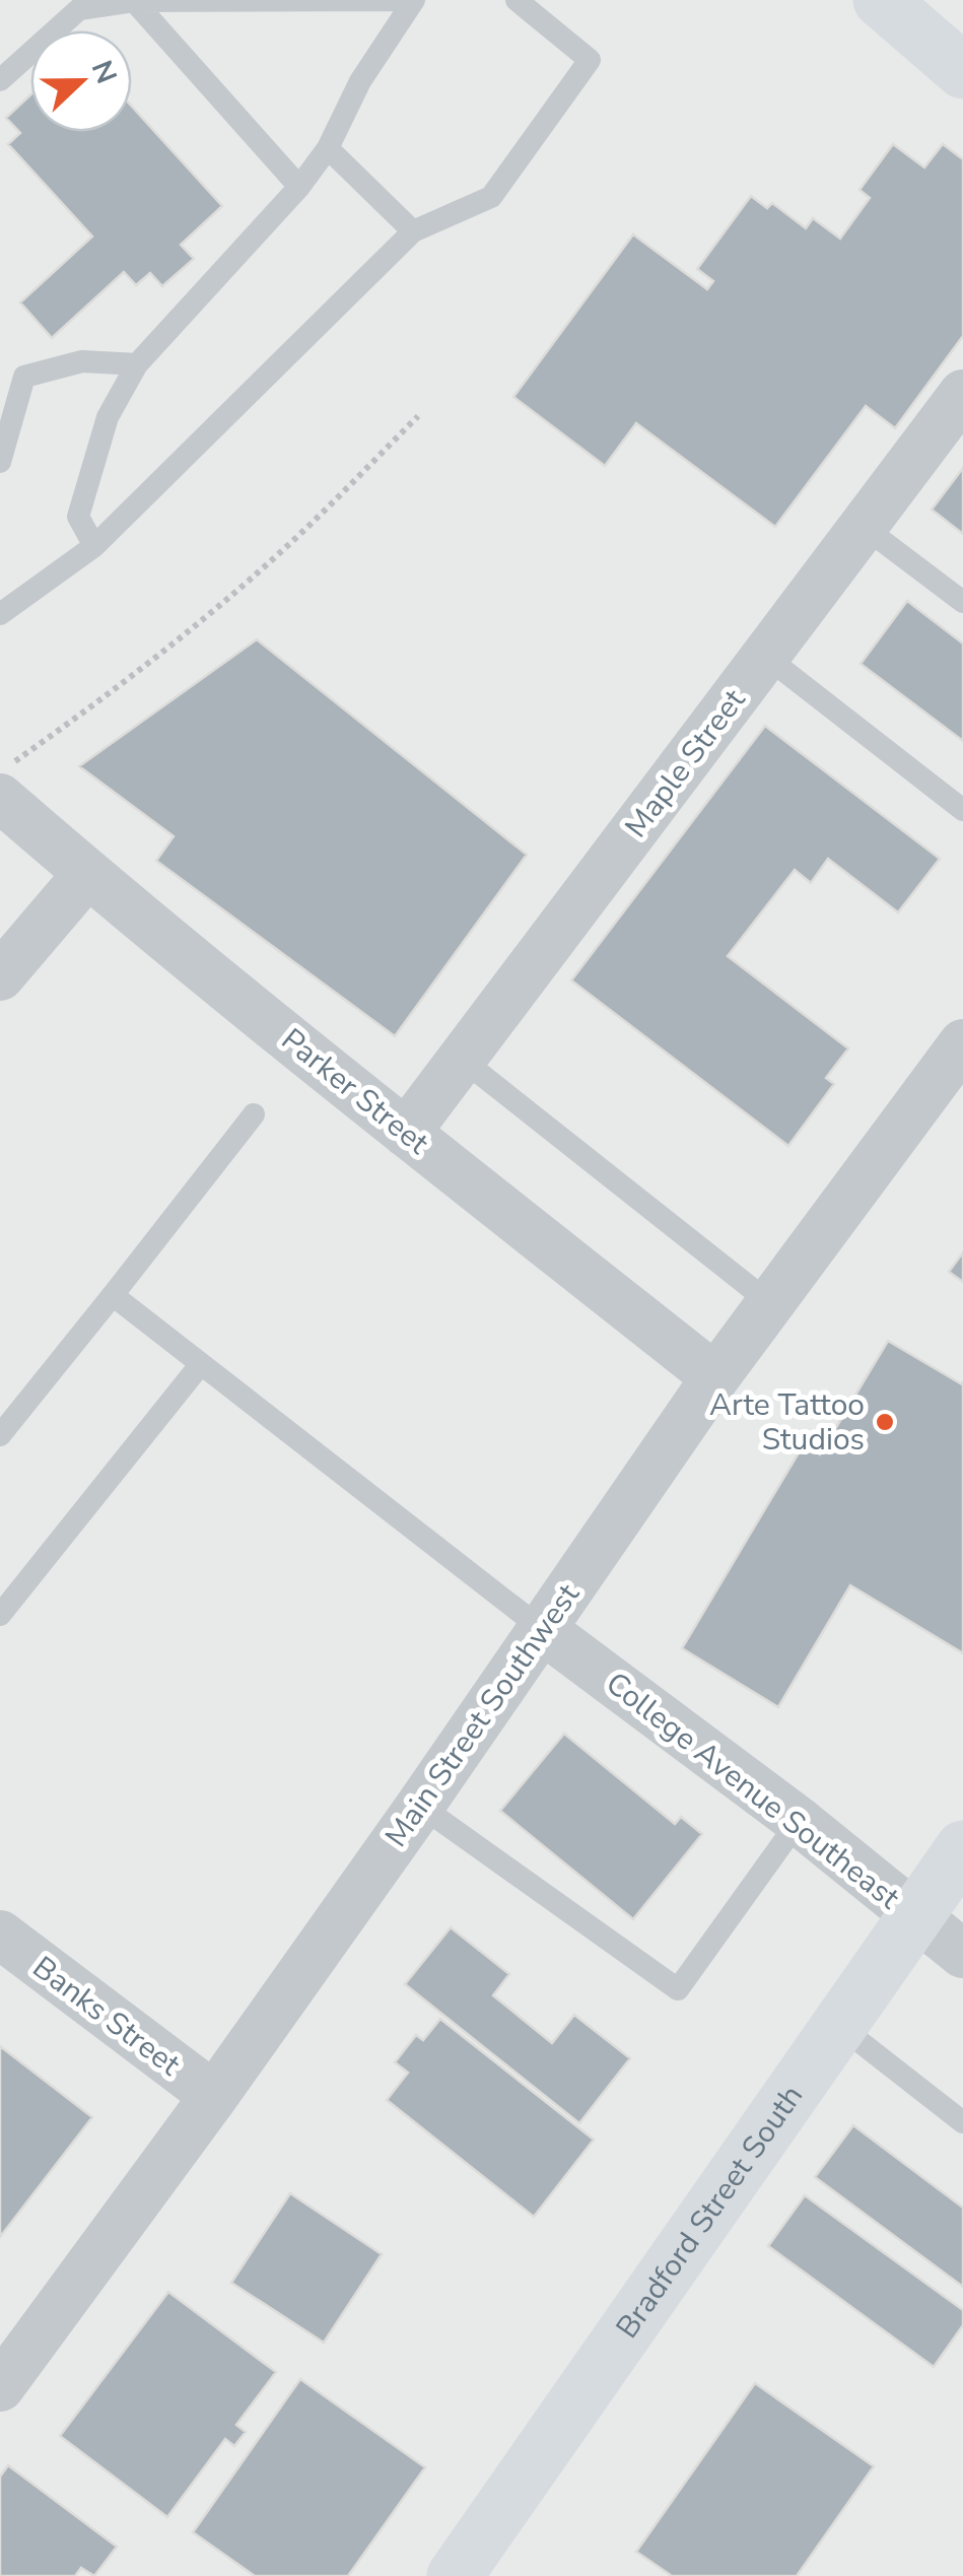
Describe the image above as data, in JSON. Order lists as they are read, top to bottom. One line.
{"streets":{"street":["Maple Street","Parker Street","Main Street Southwest","College Avenue Southeast","Banks Street","Bradford Street South"]},"crossings":[["Maple Street","Parker Street"],["Parker Street","Main Street Southwest"],["Main Street Southwest","College Avenue Southeast"],["Main Street Southwest","Banks Street"],["College Avenue Southeast","Bradford Street South"]],"places":["Arte Tattoo Studios"],"north":"right"}
